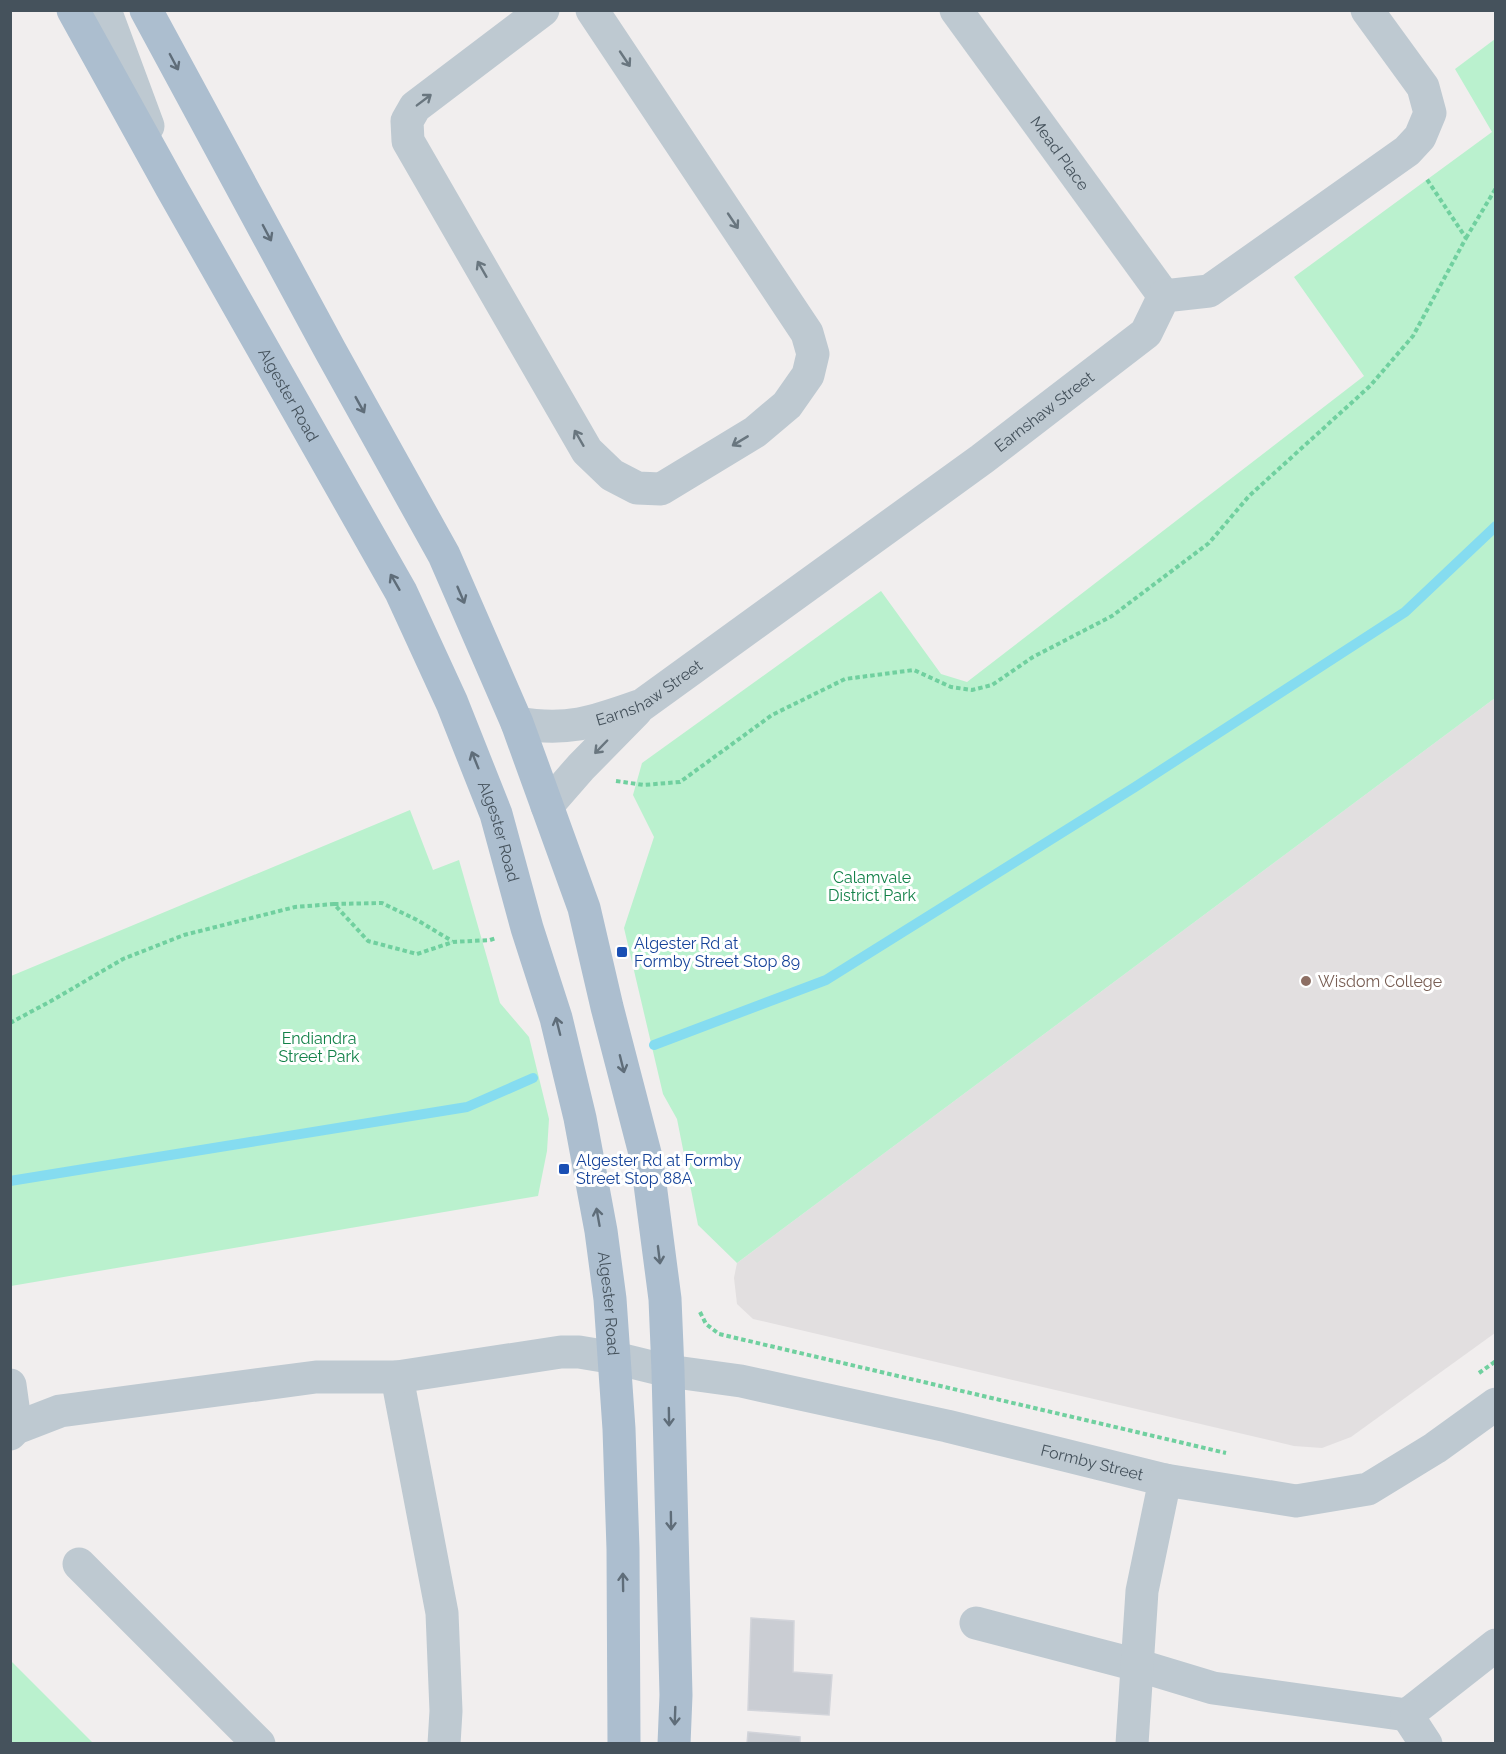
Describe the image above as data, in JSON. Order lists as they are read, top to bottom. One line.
{"streets":{"main road":["Algester Road"],"street":["Mead Place","Earnshaw Street","Formby Street"]},"crossings":[["Mead Place","Earnshaw Street"],["Algester Road","Formby Street"]],"parks":["Calamvale District Park","Endiandra Street Park"],"places":{"transit":["Algester Rd at Formby Street Stop 89","Algester Rd at Formby Street Stop 88A"],"other":["Wisdom College"]}}
